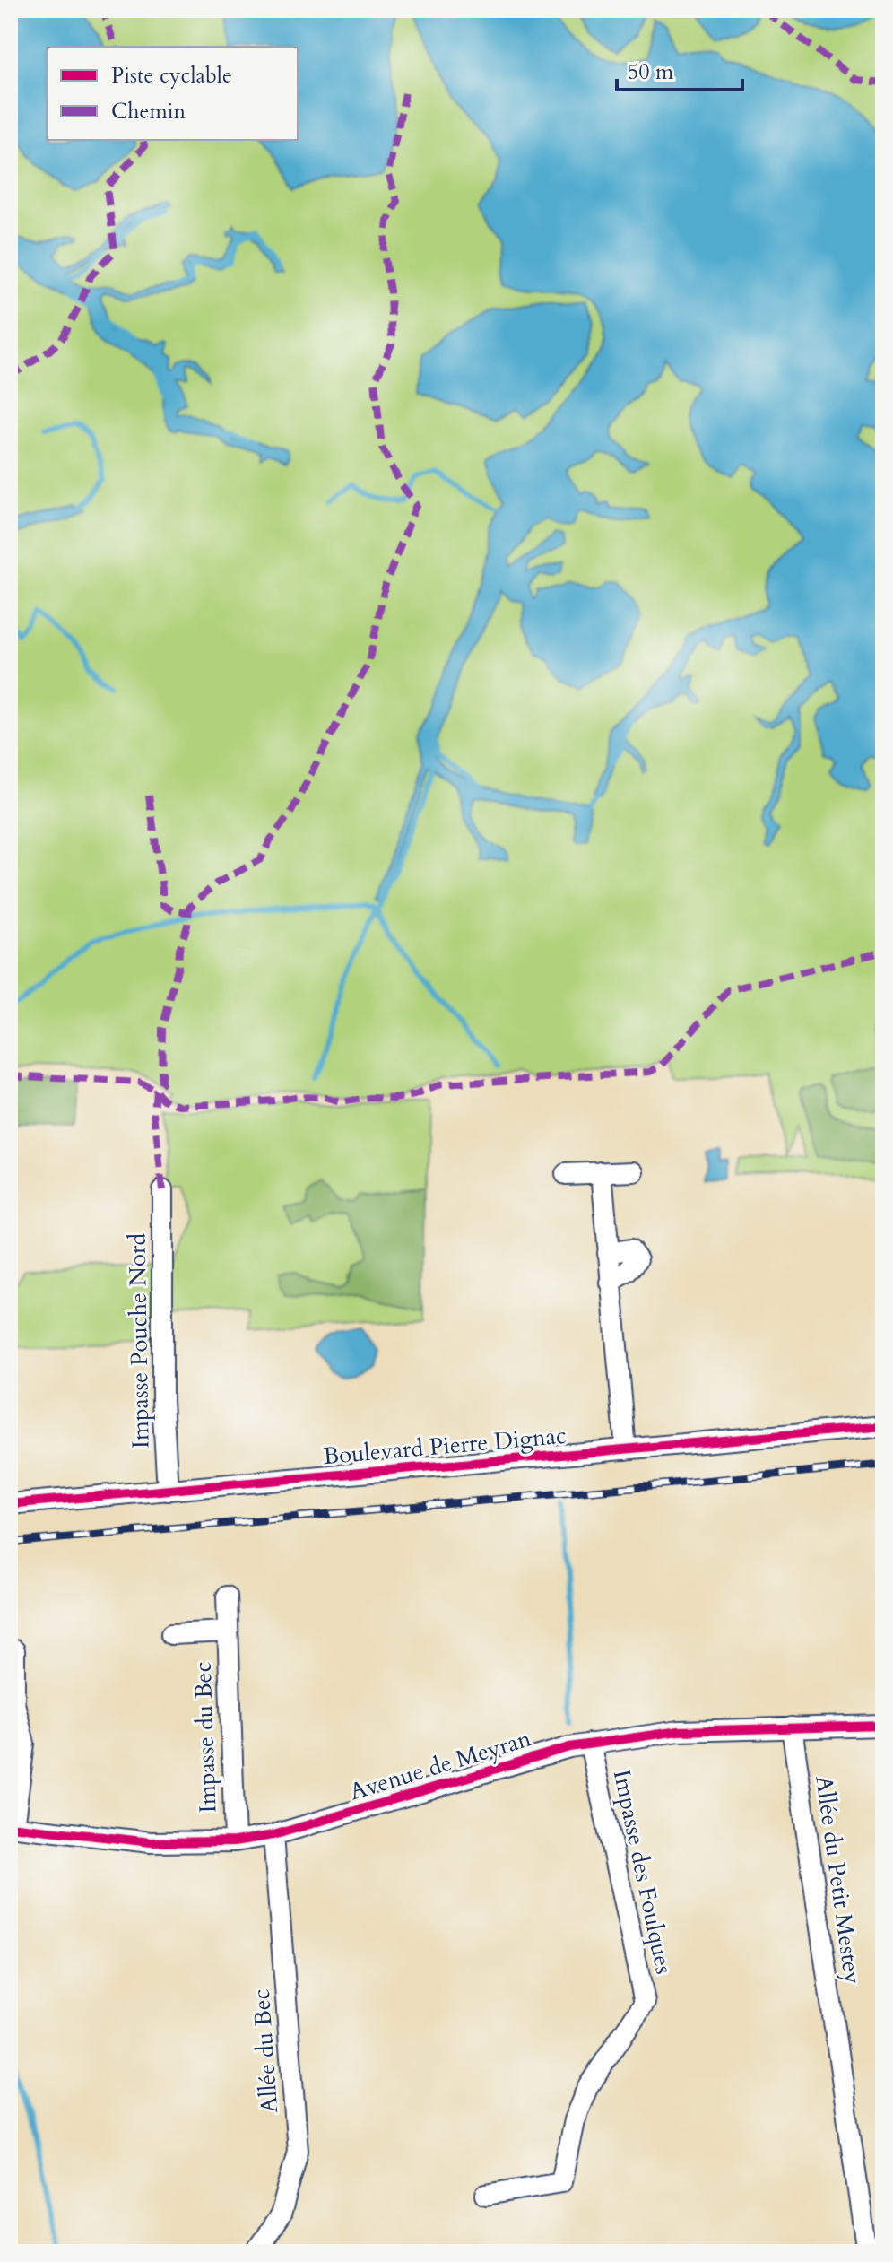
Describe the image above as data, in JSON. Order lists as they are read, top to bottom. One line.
{"streets":{"street":["Impasse Pouche Nord","Boulevard Pierre Dignac","Impasse du Bec","Avenue de Meyran","Impasse des Foulques","Allée du Petit Mestey","Allée du Bec"]},"crossings":[["Impasse Pouche Nord","Boulevard Pierre Dignac"],["Impasse du Bec","Avenue de Meyran"],["Avenue de Meyran","Impasse des Foulques"],["Avenue de Meyran","Allée du Petit Mestey"],["Avenue de Meyran","Allée du Bec"]],"legend":["Piste cyclable","Chemin"],"scale_bar":"50 m"}
